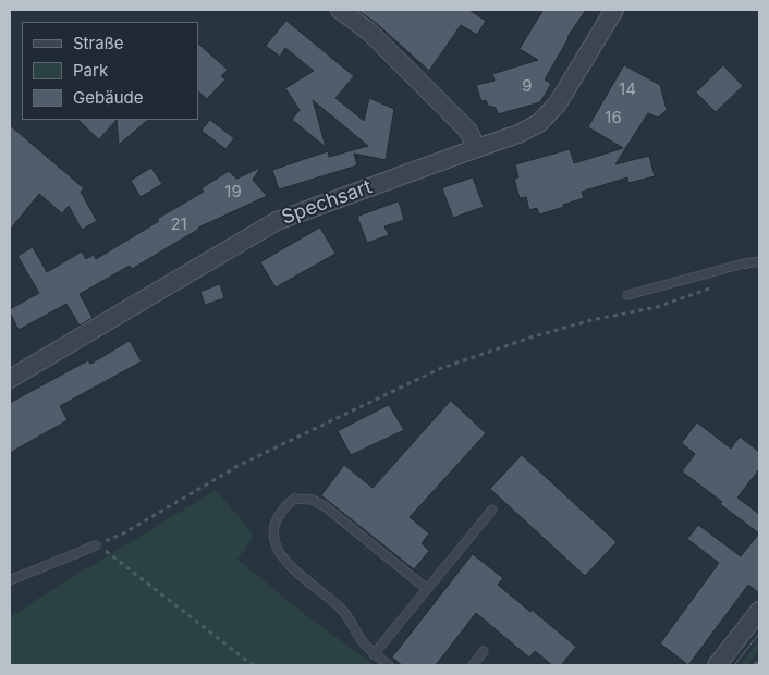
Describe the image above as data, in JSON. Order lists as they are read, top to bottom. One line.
{"streets":{"street":["Spechsart"]},"house_numbers":["9","14","16","19","21"],"legend":["Straße","Park","Gebäude"]}
